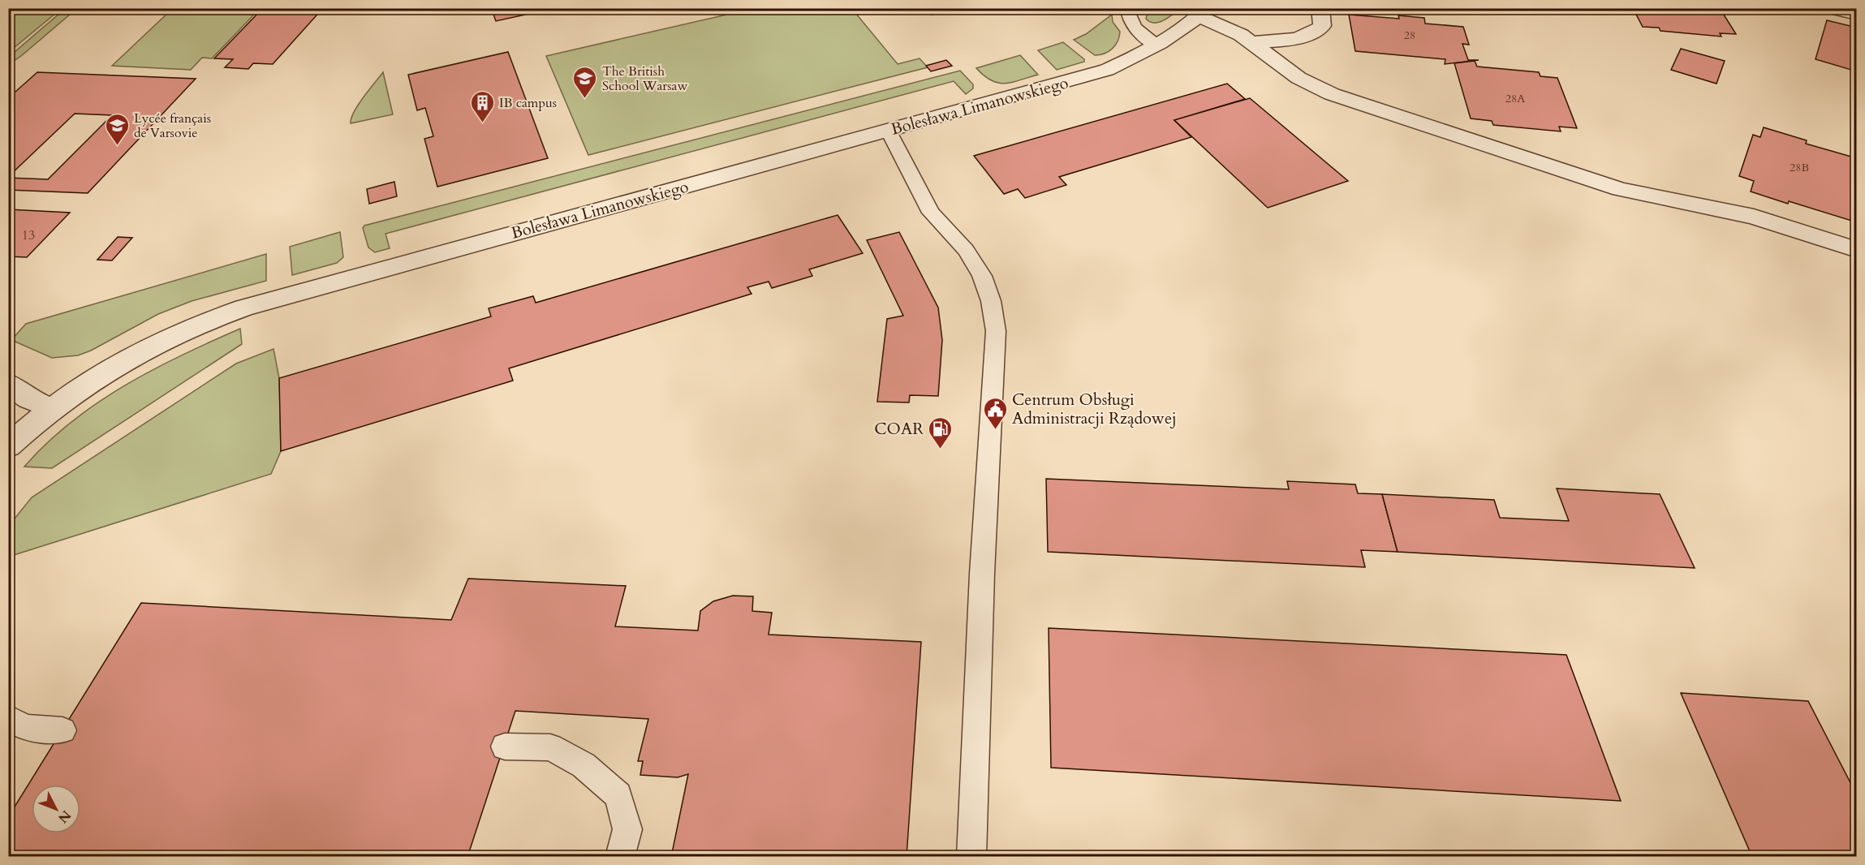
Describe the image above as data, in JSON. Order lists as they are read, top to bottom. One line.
{"streets":{"street":["Bolesława Limanowskiego"]},"places":{"school or university":["The British School Warsaw","Lycée français de Varsovie"],"building":["IB campus"],"public building":["Centrum Obsługi Administracji Rządowej"],"fuel station":["COAR"]},"house_numbers":["28","28A","28B","13"],"north":"bottom right"}
